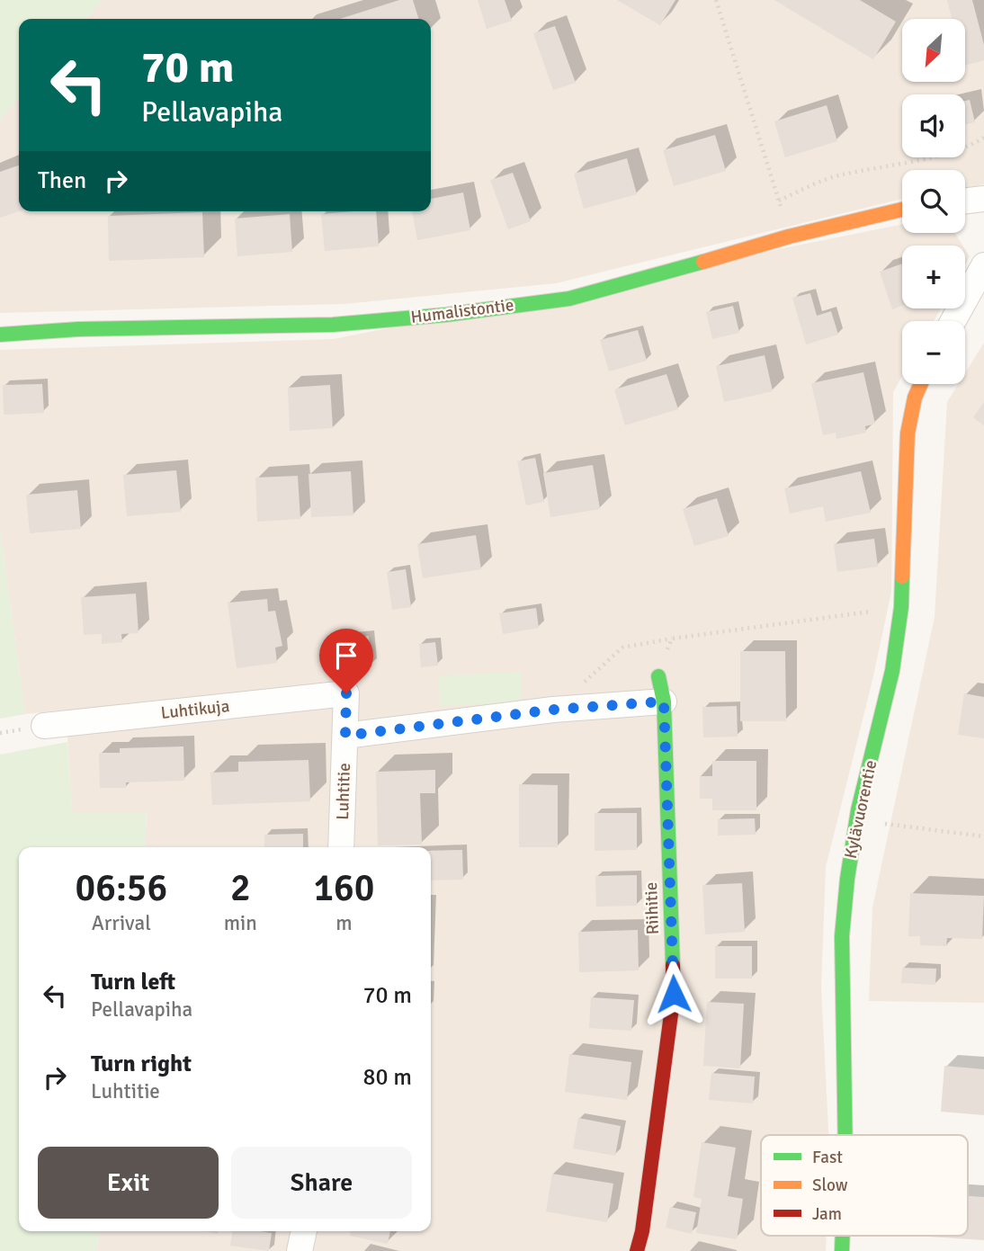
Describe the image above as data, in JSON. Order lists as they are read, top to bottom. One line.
{"streets":{"street":["Humalistontie","Luhtikuja","Luhtitie","Kylävuorentie","Riihitie"]},"crossings":[["Luhtikuja","Luhtitie"]],"legend":["Fast","Slow","Jam"],"north":"bottom left","page":{"map_buttons":["+","−"],"turn":["70 m","Pellavapiha"],"then":"Then","eta":["06:56","Arrival","2","min","160","m"],"list":[{"name":"Turn left","note":"Pellavapiha","value":"70 m"},{"name":"Turn right","note":"Luhtitie","value":"80 m"}],"buttons":["Exit","Share"]}}
